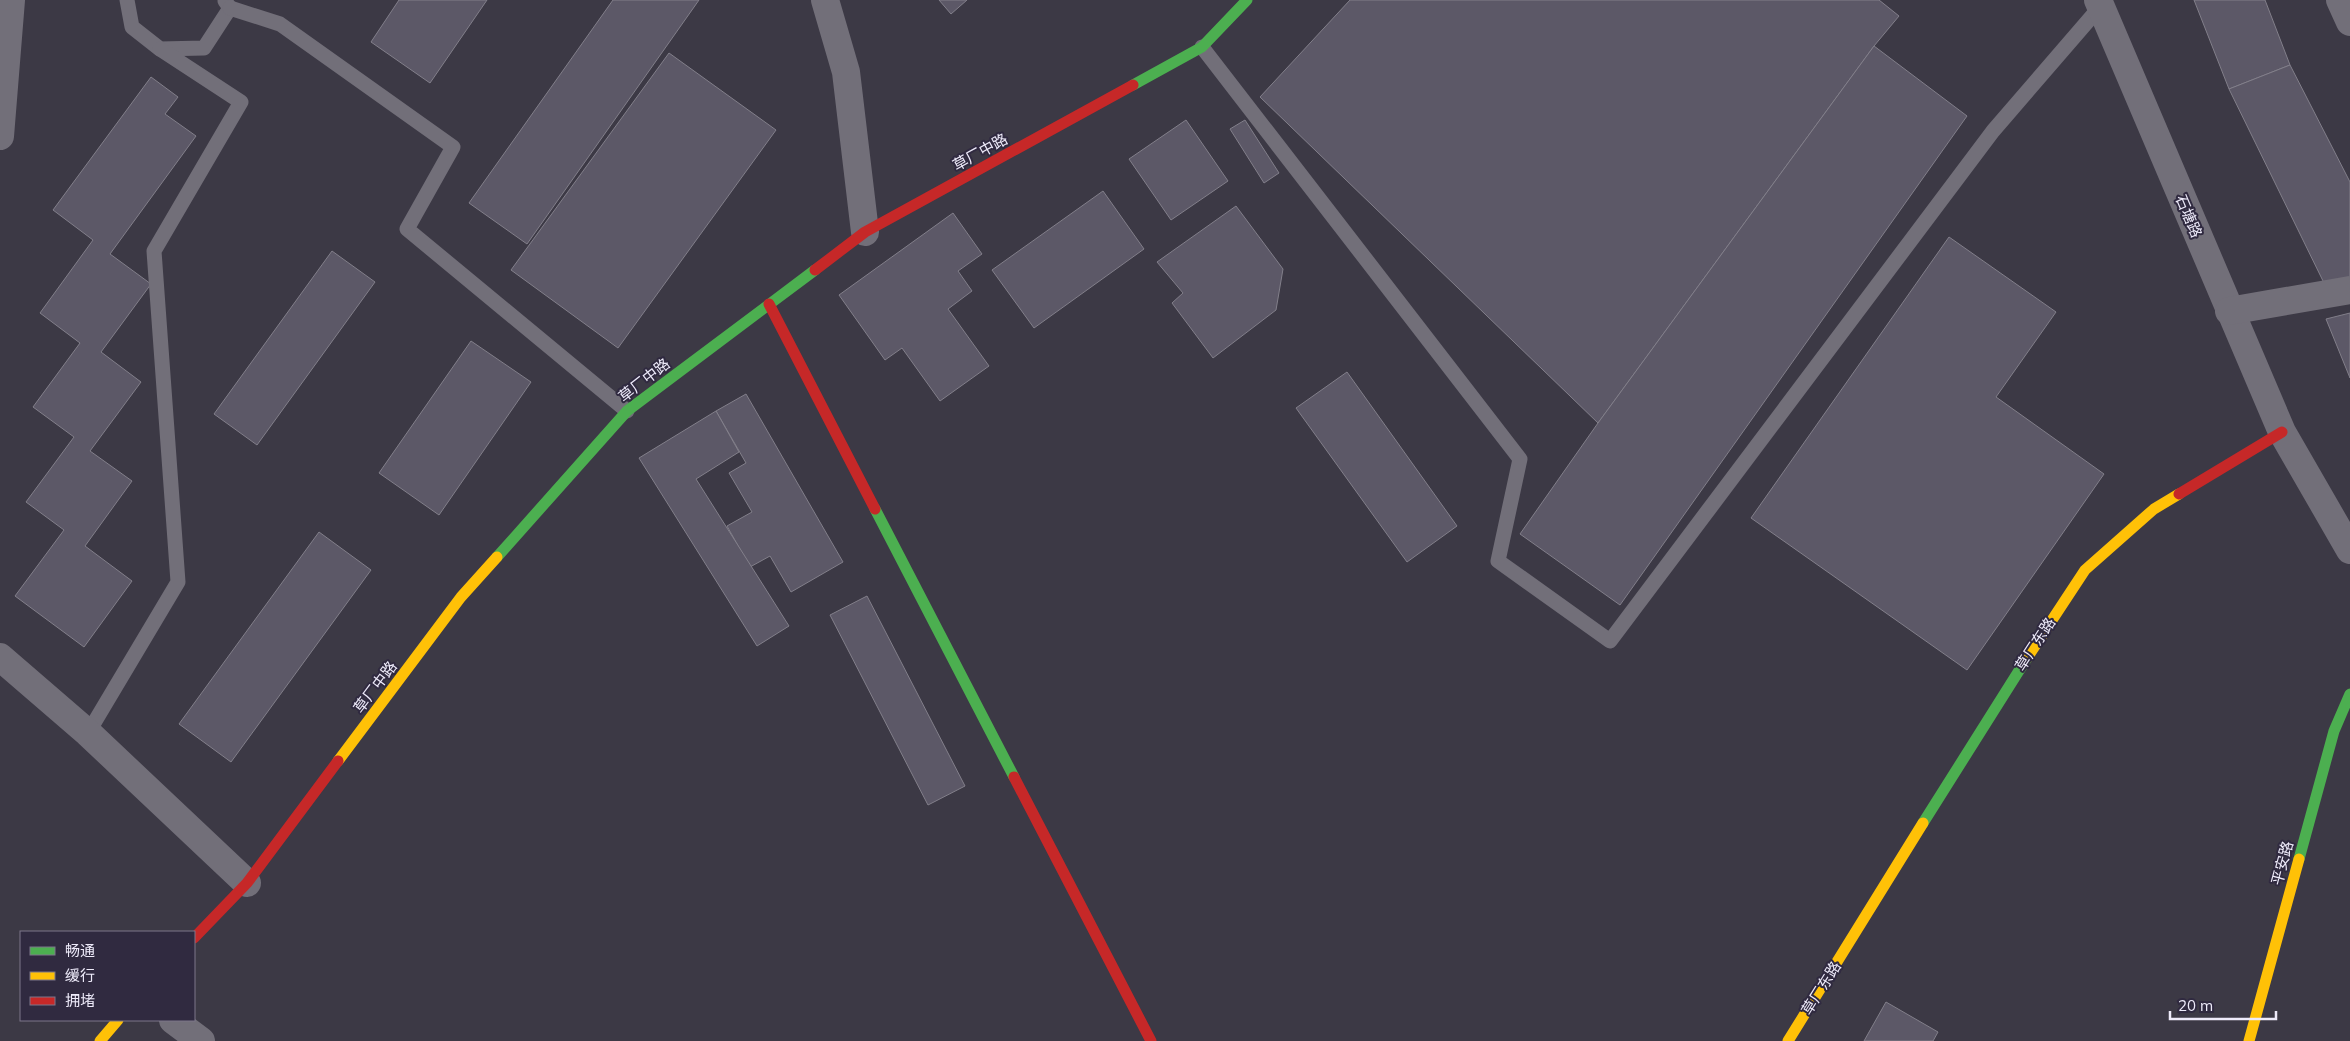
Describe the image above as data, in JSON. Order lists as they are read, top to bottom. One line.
{"streets":{"street":["草厂中路","石塘路","草厂东路","平安路"]},"crossings":[["石塘路","草厂东路"]],"legend":["畅通","缓行","拥堵"],"scale_bar":"20 m"}
